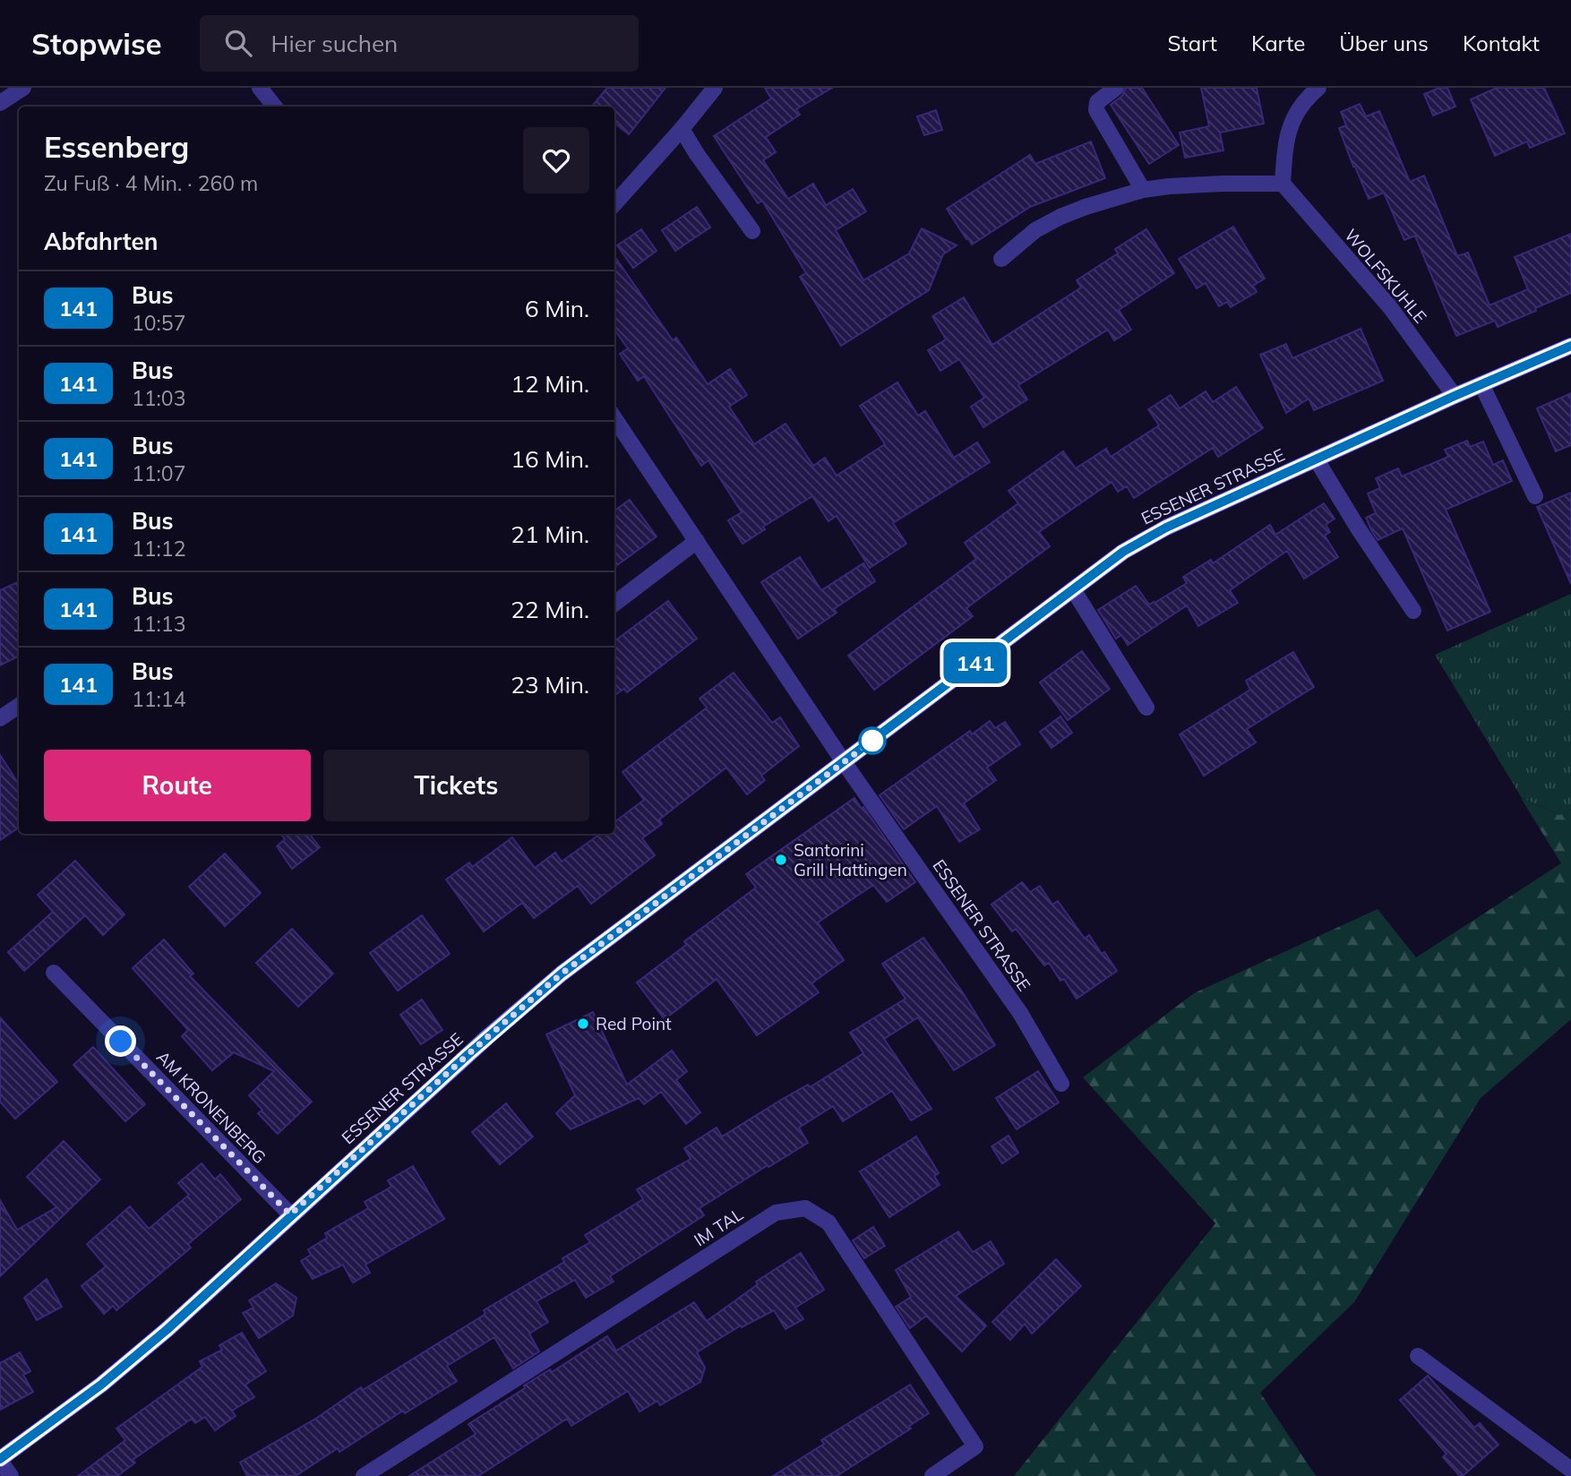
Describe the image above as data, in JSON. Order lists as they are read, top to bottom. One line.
{"streets":{"street":["WOLFSKUHLE","ESSENER STRASSE","AM KRONENBERG","IM TAL"]},"crossings":[["WOLFSKUHLE","ESSENER STRASSE"],["ESSENER STRASSE","AM KRONENBERG"]],"places":["Santorini Grill Hattingen","Red Point"],"lines":["bus line 141"],"page":{"header":"Stopwise","search":"Hier suchen","nav":["Start","Karte","Über uns","Kontakt"],"on_map":"141","heading":[["Essenberg","Zu Fuß · 4 Min. · 260 m"],"Abfahrten"],"list":[{"mark":"141","name":"Bus","note":"10:57","value":"6 Min."},{"mark":"141","name":"Bus","note":"11:03","value":"12 Min."},{"mark":"141","name":"Bus","note":"11:07","value":"16 Min."},{"mark":"141","name":"Bus","note":"11:12","value":"21 Min."},{"mark":"141","name":"Bus","note":"11:13","value":"22 Min."},{"mark":"141","name":"Bus","note":"11:14","value":"23 Min."}],"buttons":["Route","Tickets"]}}
